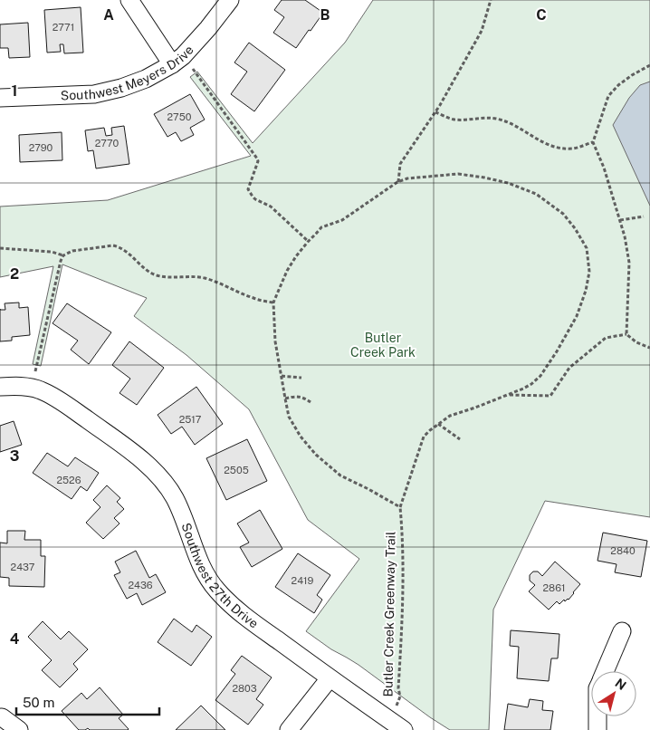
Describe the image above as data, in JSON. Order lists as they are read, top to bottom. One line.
{"streets":{"street":["Southwest Meyers Drive","Southwest 27th Drive"],"path":["Butler Creek Greenway Trail"]},"crossings":[["Southwest 27th Drive","Butler Creek Greenway Trail"]],"parks":["Butler Creek Park"],"house_numbers":["2771","2750","2770","2790","2517","2505","2526","2840","2437","2419","2436","2861","2803"],"scale_bar":"50 m","north":"top right","grid":{"columns":["A","B","C"],"rows":["1","2","3","4"]}}
